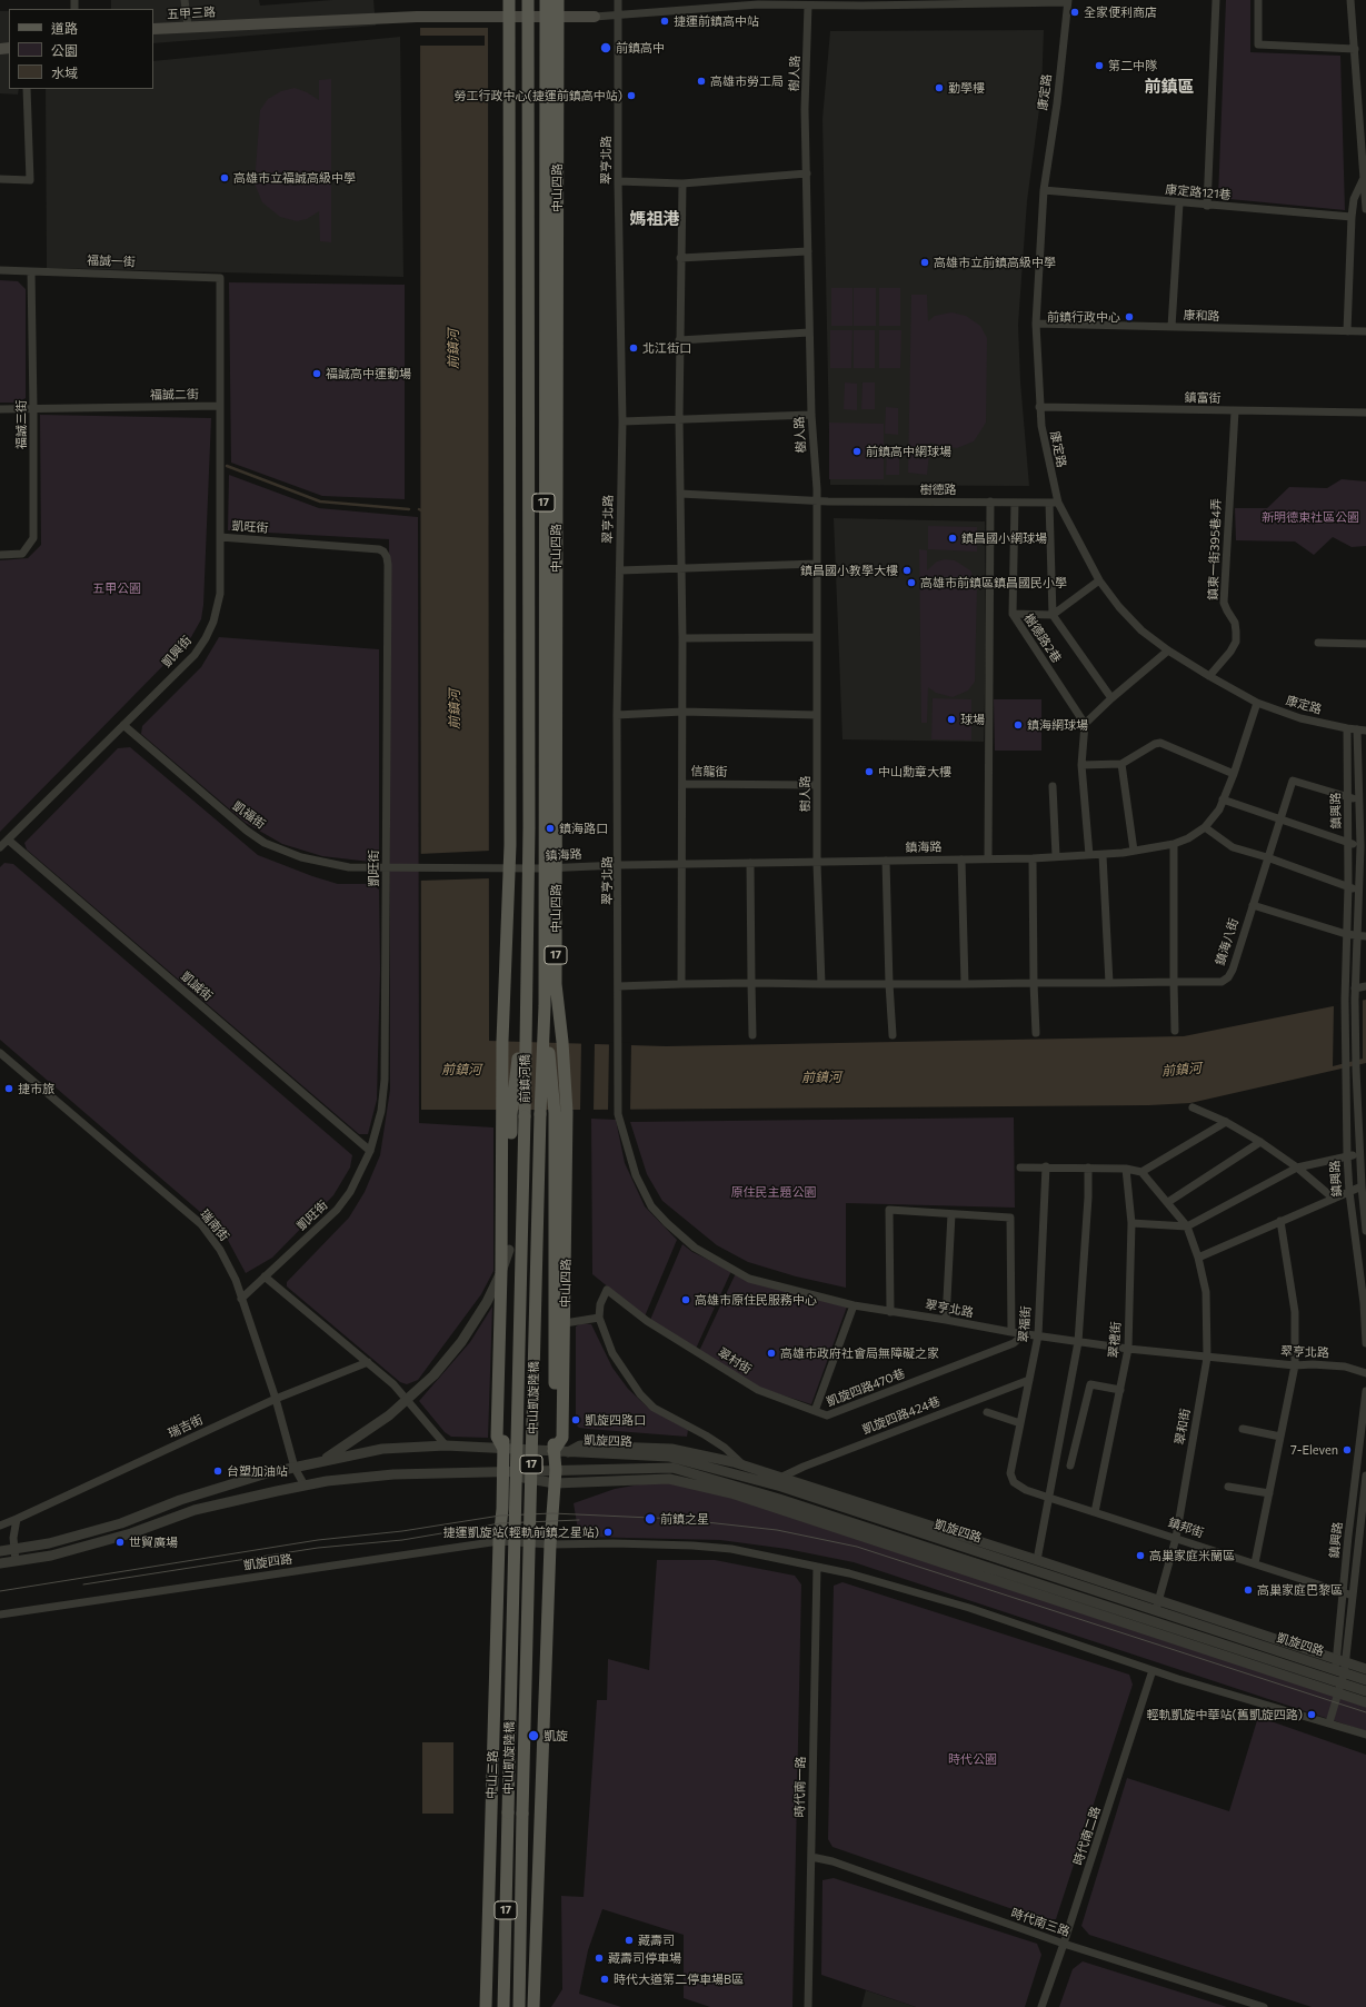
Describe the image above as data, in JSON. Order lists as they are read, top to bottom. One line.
{"streets":{"main road":["五甲三路","中山四路","17","前鎮河橋","中山凱旋陸橋","中山三路"],"street":["樹人路","康定路","翠亨北路","康定路121巷","福誠一街","康和路","福誠二街","鎮富街","福誠三街","樹德路","凱旺街","鎮東一街395巷4弄","樹德路2巷","凱興街","信龍街","鎮興路","凱福街","鎮海路","鎮海八街","凱誠街","瑞南街","翠福街","翠禮街","翠村街","凱旋四路470巷","凱旋四路424巷","瑞吉街","翠和街","凱旋四路","鎮邦街","時代南一路","時代南二路","時代南三路"]},"crossings":[["五甲三路","中山四路"],["五甲三路","17"],["樹人路","樹德路"],["樹人路","信龍街"],["樹人路","鎮海路"],["樹人路","鎮海八街"],["康定路","康定路121巷"],["康定路","康和路"],["康定路","鎮富街"],["康定路","樹德路"],["康定路","鎮東一街395巷4弄"],["康定路","鎮興路"],["康定路","鎮海路"],["翠亨北路","鎮海路"],["翠亨北路","鎮海八街"],["翠亨北路","翠福街"],["翠亨北路","翠禮街"],["翠亨北路","凱旋四路470巷"],["翠亨北路","翠和街"],["中山四路","17"],["中山四路","鎮海路"],["中山四路","前鎮河橋"],["中山四路","凱旋四路"],["福誠一街","福誠二街"],["福誠一街","福誠三街"],["福誠一街","凱興街"],["福誠二街","福誠三街"],["福誠二街","凱興街"],["鎮富街","鎮東一街395巷4弄"],["樹德路","樹德路2巷"],["17","凱福街"],["17","鎮海路"],["17","前鎮河橋"],["17","凱旋四路"],["17","中山三路"],["凱旺街","凱興街"],["凱旺街","凱福街"],["凱旺街","凱誠街"],["凱旺街","瑞南街"],["凱興街","凱福街"],["凱興街","凱誠街"],["信龍街","鎮海路"],["信龍街","鎮海八街"],["鎮興路","鎮海八街"],["鎮興路","凱旋四路"],["鎮興路","鎮邦街"],["凱福街","鎮海路"],["凱福街","前鎮河橋"],["鎮海路","前鎮河橋"],["前鎮河橋","中山凱旋陸橋"],["瑞南街","瑞吉街"],["瑞南街","凱旋四路"],["翠福街","凱旋四路424巷"],["翠福街","鎮邦街"],["翠禮街","鎮邦街"],["翠村街","凱旋四路470巷"],["中山凱旋陸橋","中山三路"],["凱旋四路424巷","凱旋四路"],["翠和街","凱旋四路"],["翠和街","鎮邦街"],["凱旋四路","中山三路"],["凱旋四路","時代南一路"],["凱旋四路","時代南二路"],["時代南一路","時代南三路"],["時代南二路","時代南三路"]],"districts":["前鎮區","媽祖港"],"water":["前鎮河"],"parks":["新明德東社區公園","五甲公園","原住民主題公園","時代公園"],"places":["全家便利商店","捷運前鎮高中站","前鎮高中","第二中隊","高雄市勞工局","勤學樓","勞工行政中心(捷運前鎮高中站)","高雄市立福誠高級中學","高雄市立前鎮高級中學","前鎮行政中心","北江街口","福誠高中運動場","前鎮高中網球場","鎮昌國小網球場","鎮昌國小教學大樓","高雄市前鎮區鎮昌國民小學","球場","鎮海網球場","中山勳章大樓","鎮海路口","捷市旅","高雄市原住民服務中心","高雄市政府社會局無障礙之家","凱旋四路口","7-Eleven","台塑加油站","前鎮之星","捷運凱旋站(輕軌前鎮之星站)","世貿廣場","高巢家庭米蘭區","高巢家庭巴黎區","輕軌凱旋中華站(舊凱旋四路)","凱旋","藏壽司","藏壽司停車場","時代大道第二停車場B區"],"legend":["道路","公園","水域"]}
